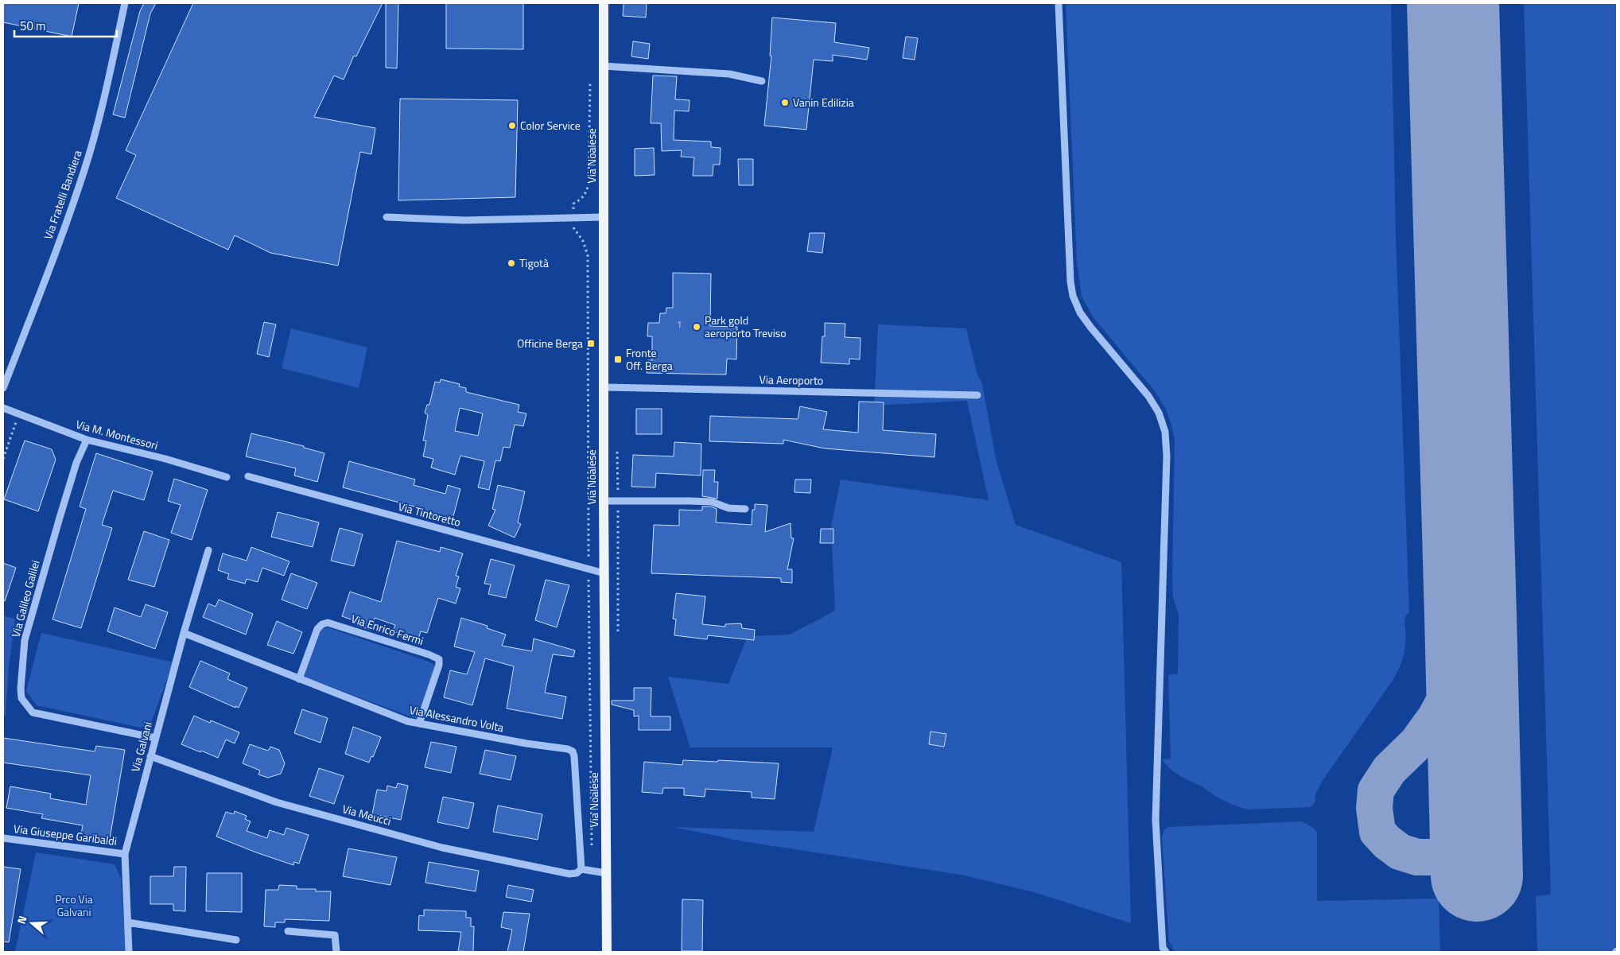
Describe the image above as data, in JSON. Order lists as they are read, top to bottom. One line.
{"streets":{"main road":["Via Noalese"],"street":["Via Fratelli Bandiera","Via Aeroporto","Via M. Montessori","Via Tintoretto","Via Galileo Galilei","Via Enrico Fermi","Via Alessandro Volta","Via Galvani","Via Meucci","Via Giuseppe Garibaldi"]},"crossings":[["Via Noalese","Via Aeroporto"],["Via Noalese","Via Tintoretto"],["Via M. Montessori","Via Galileo Galilei"],["Via Galileo Galilei","Via Galvani"],["Via Enrico Fermi","Via Alessandro Volta"],["Via Alessandro Volta","Via Galvani"],["Via Alessandro Volta","Via Meucci"],["Via Galvani","Via Meucci"],["Via Galvani","Via Giuseppe Garibaldi"]],"parks":["Prco Via Galvani"],"places":{"other":["Vanin Edilizia","Color Service","Tigotà","Park gold aeroporto Treviso"],"transit":["Officine Berga","Fronte Off. Berga"]},"house_numbers":["1"],"scale_bar":"50 m","north":"left"}
